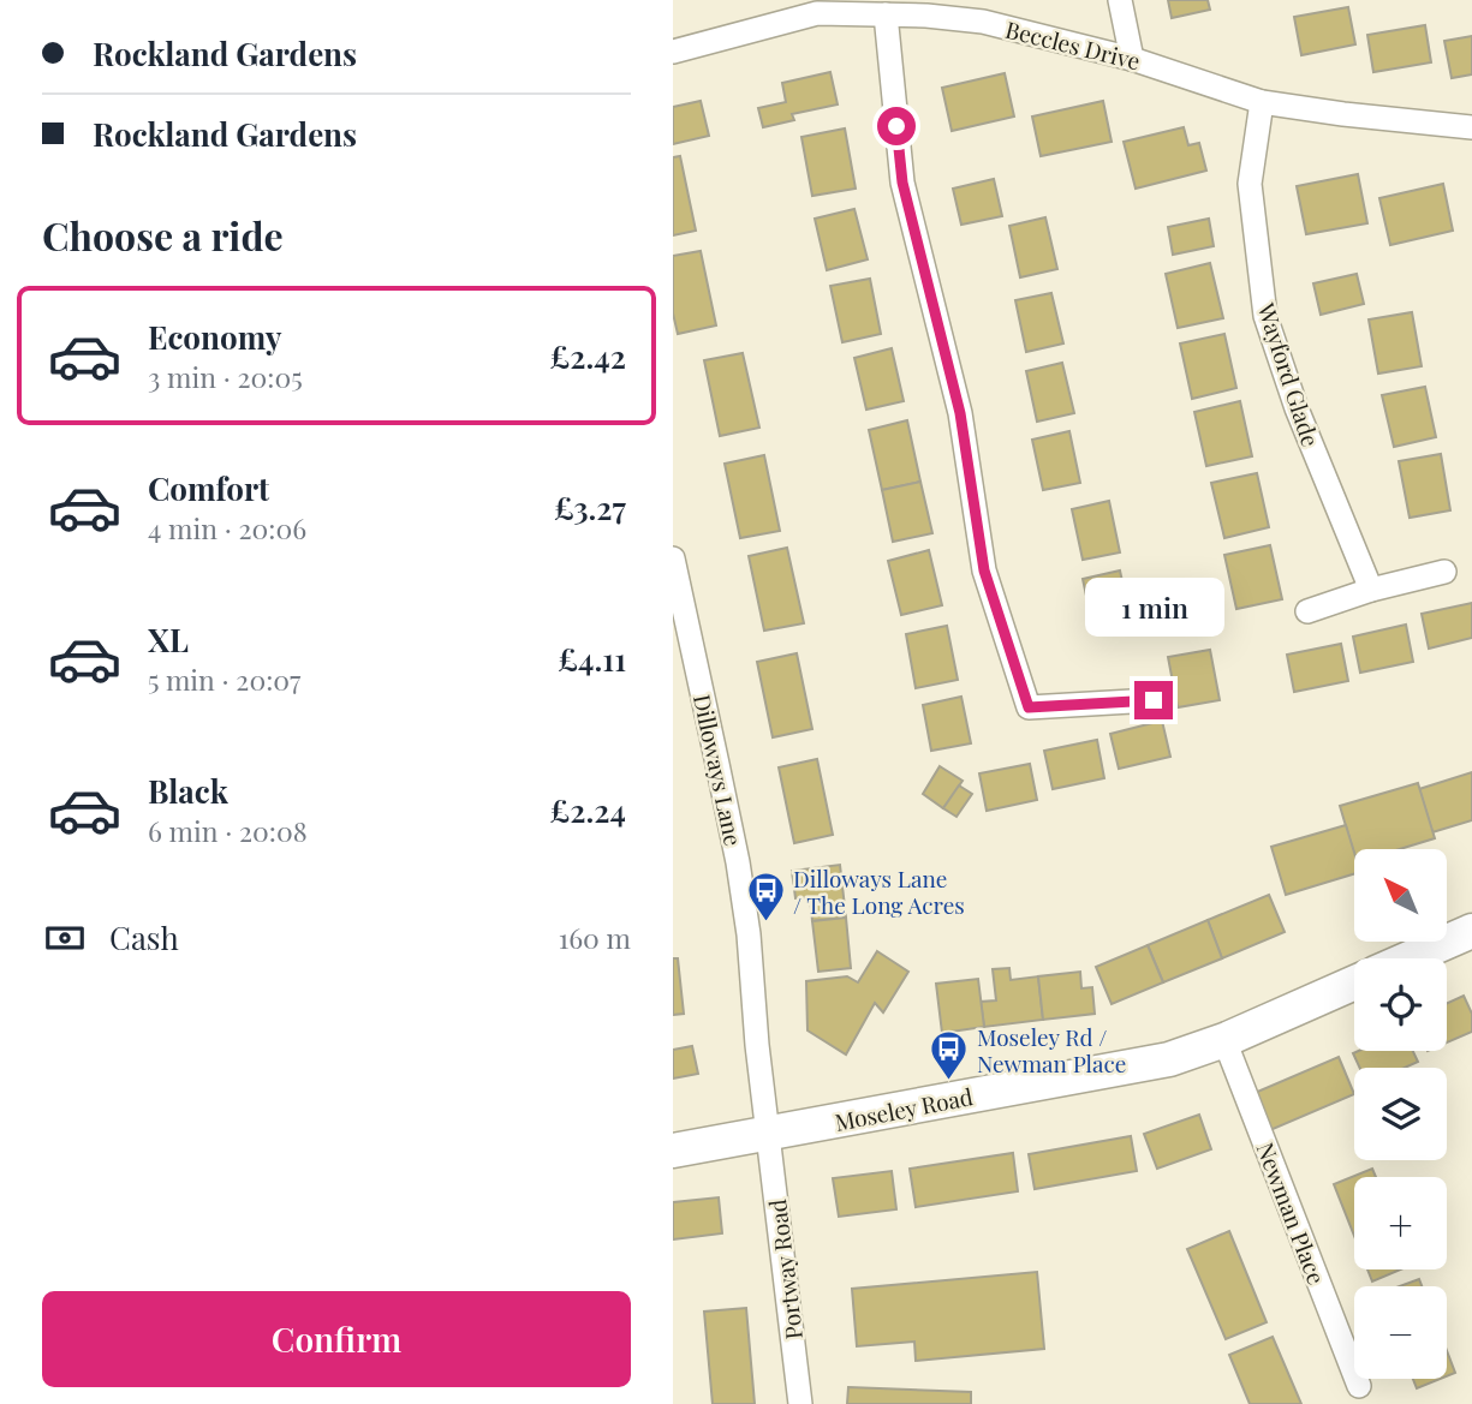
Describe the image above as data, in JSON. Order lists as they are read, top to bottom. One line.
{"streets":{"street":["Beccles Drive","Wayford Glade","Dilloways Lane","Moseley Road","Newman Place","Portway Road"]},"crossings":[["Beccles Drive","Wayford Glade"],["Dilloways Lane","Moseley Road"],["Dilloways Lane","Portway Road"],["Moseley Road","Newman Place"],["Moseley Road","Portway Road"]],"places":{"bus stop":["Dilloways Lane / The Long Acres","Moseley Rd / Newman Place"]},"north":"top left","page":{"banner":["Rockland Gardens","Rockland Gardens"],"heading":"Choose a ride","list":[{"name":"Economy","note":"3 min · 20:05","value":"£2.42"},{"name":"Comfort","note":"4 min · 20:06","value":"£3.27"},{"name":"XL","note":"5 min · 20:07","value":"£4.11"},{"name":"Black","note":"6 min · 20:08","value":"£2.24"}],"bubble":"1 min","map_buttons":["+","−"],"pay":["Cash","160 m"],"buttons":"Confirm"}}
